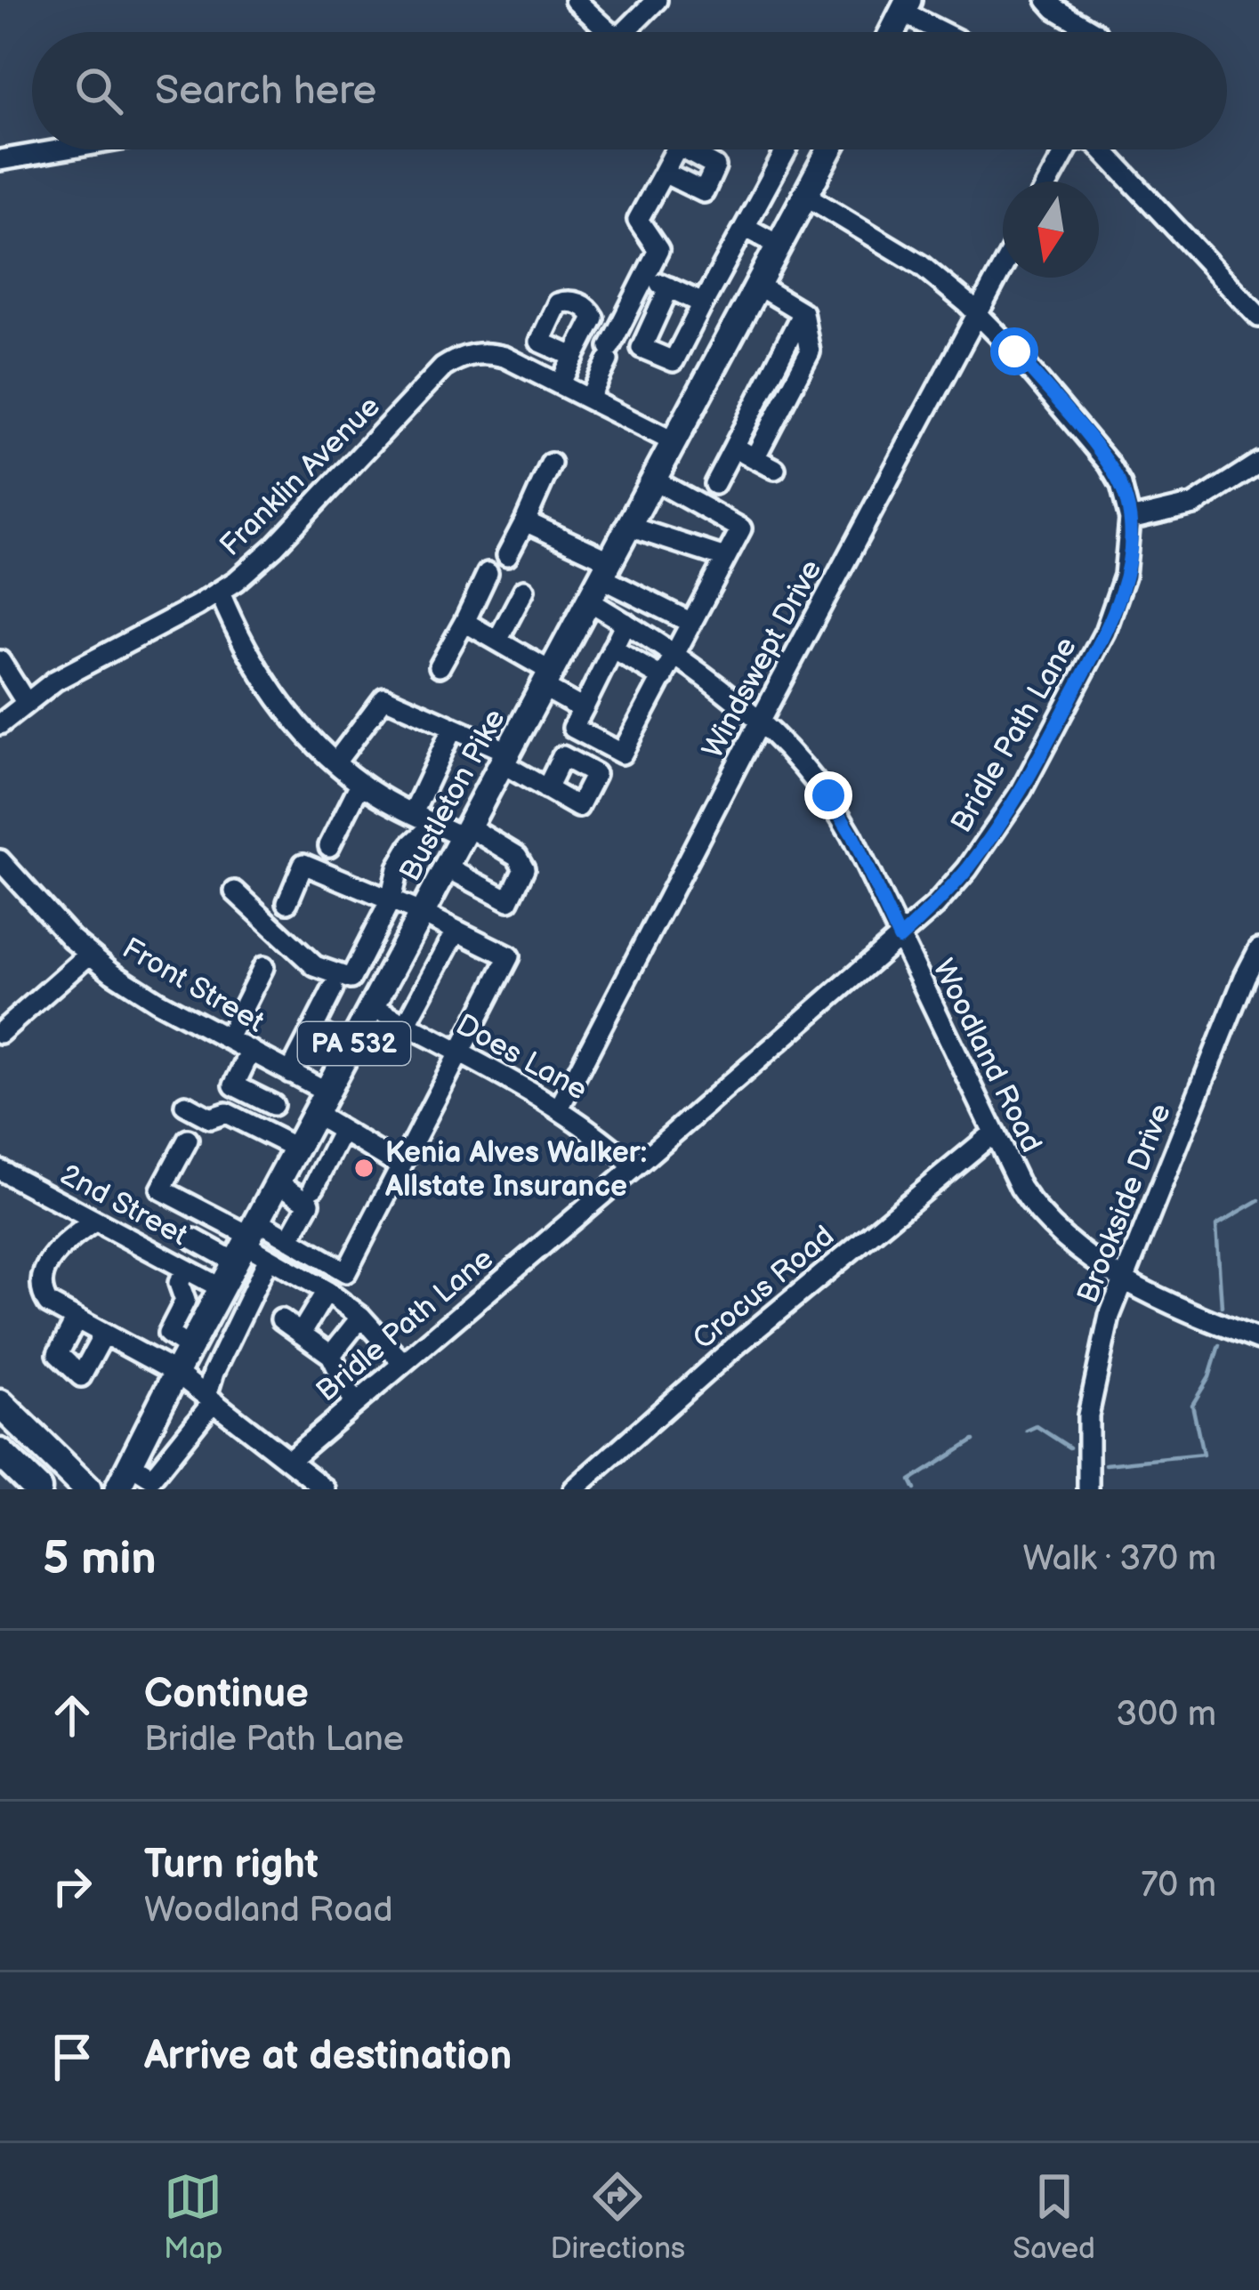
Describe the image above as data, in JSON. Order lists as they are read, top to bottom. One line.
{"streets":{"main road":["Bustleton Pike","PA 532"],"street":["Franklin Avenue","Windswept Drive","Bridle Path Lane","Front Street","Woodland Road","Does Lane","Brookside Drive","2nd Street","Crocus Road"]},"crossings":[["Franklin Avenue","Bustleton Pike"],["Windswept Drive","Bridle Path Lane"],["Windswept Drive","Woodland Road"],["Windswept Drive","Does Lane"],["Bridle Path Lane","Bustleton Pike"],["Bridle Path Lane","Woodland Road"],["Bridle Path Lane","Does Lane"],["Bustleton Pike","Front Street"],["Bustleton Pike","Woodland Road"],["Bustleton Pike","Does Lane"],["Bustleton Pike","2nd Street"],["Woodland Road","Brookside Drive"],["Woodland Road","Crocus Road"]],"places":["Kenia Alves Walker: Allstate Insurance"],"north":"bottom","page":{"search":"Search here","heading":["5 min","Walk · 370 m"],"list":[["Continue","Bridle Path Lane","300 m"],["Turn right","Woodland Road","70 m"],"Arrive at destination"],"nav":["Map","Directions","Saved"]}}
